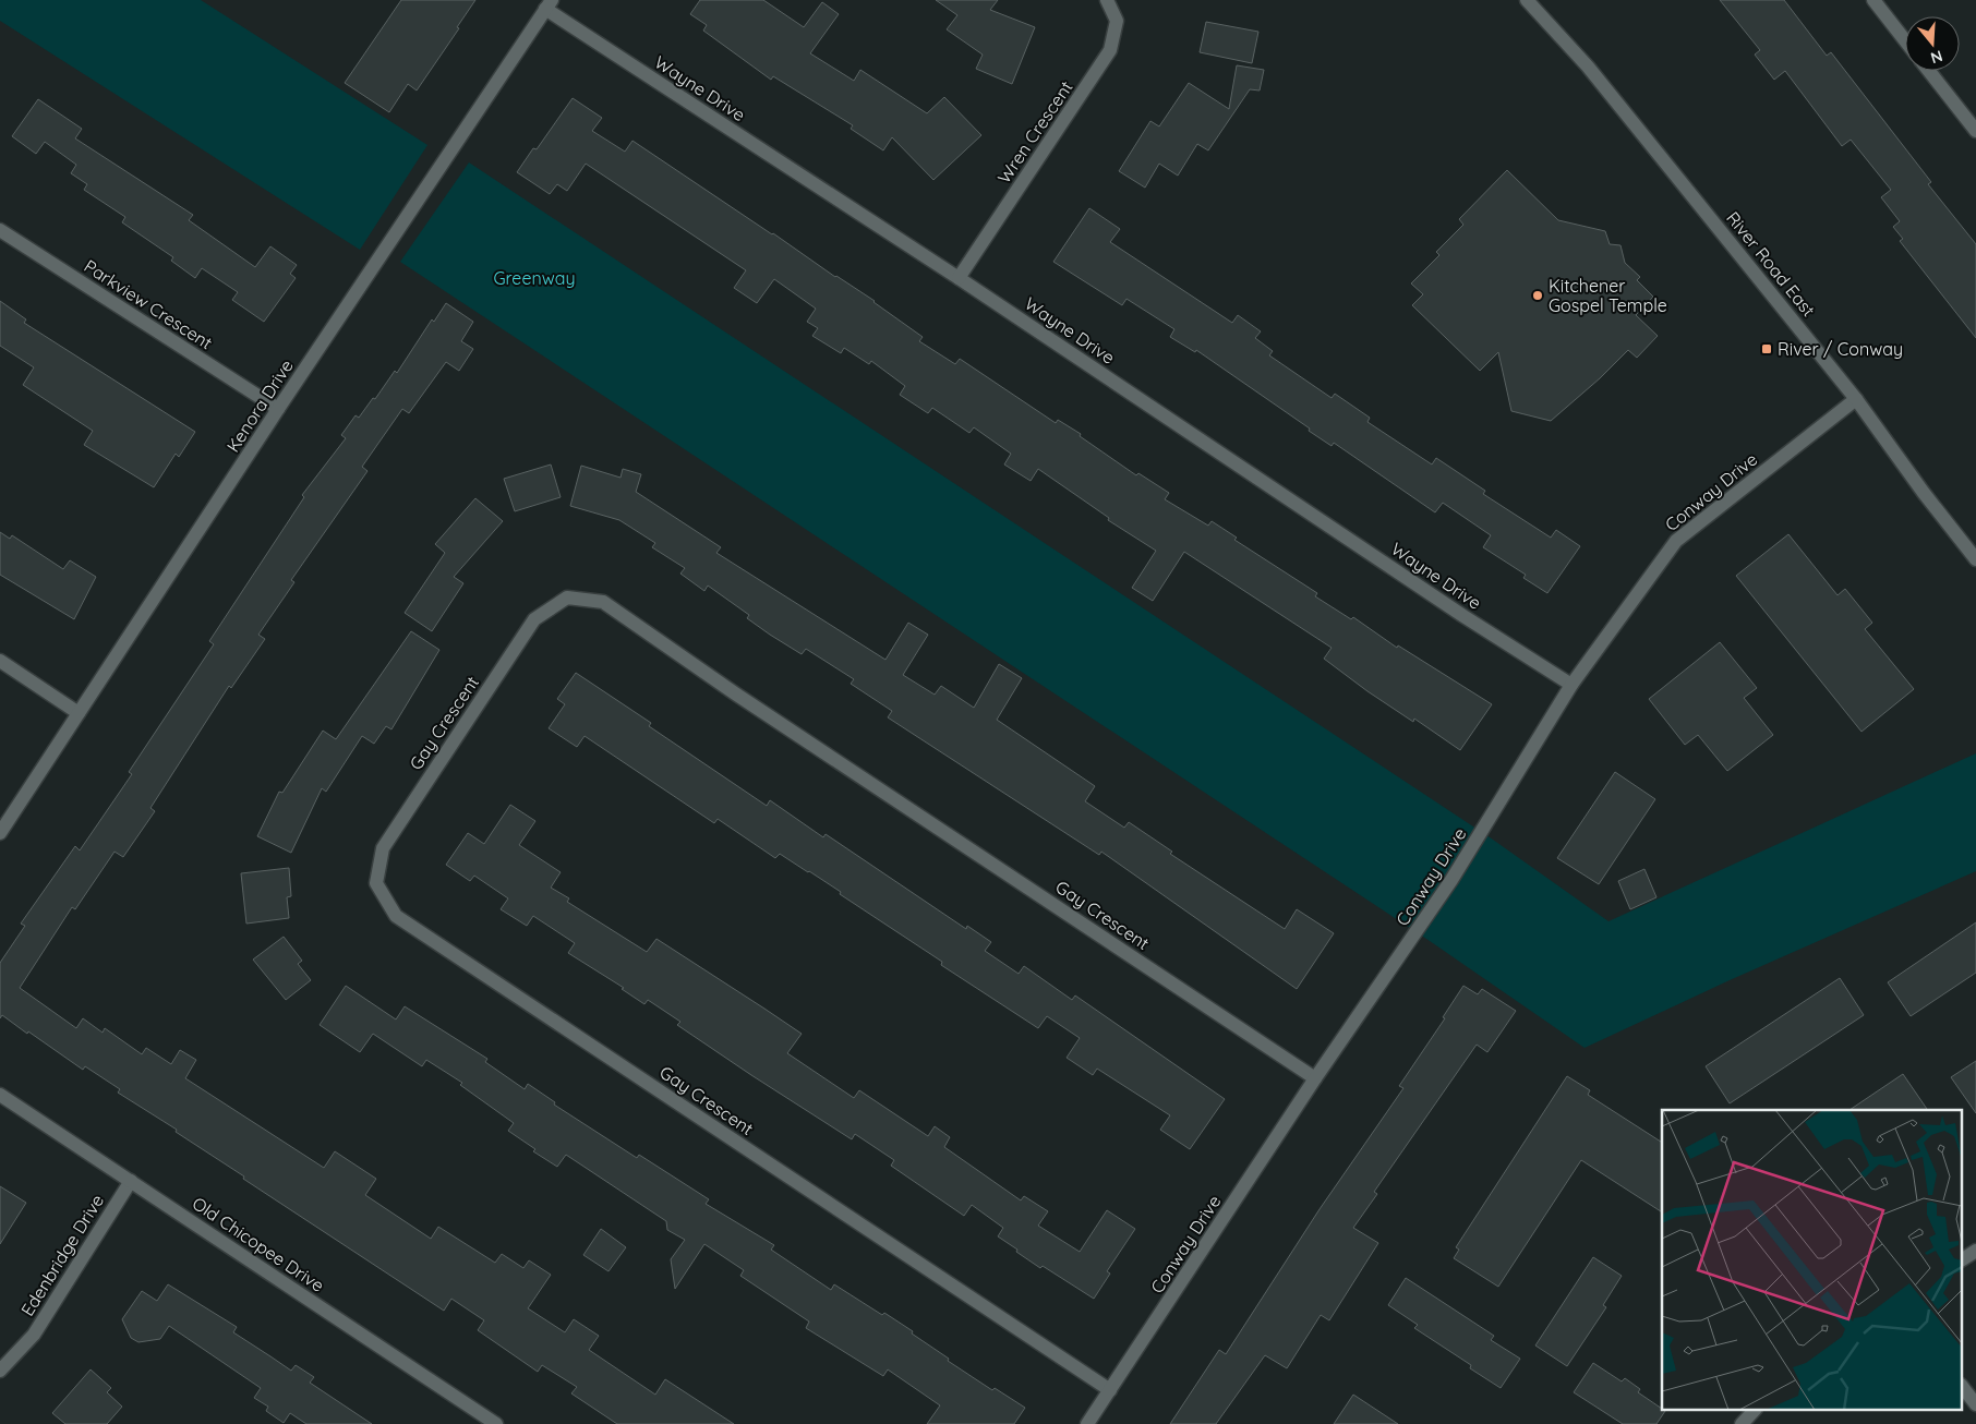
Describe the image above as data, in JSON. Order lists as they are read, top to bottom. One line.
{"streets":{"street":["Wayne Drive","Wren Crescent","River Road East","Parkview Crescent","Kenora Drive","Conway Drive","Gay Crescent","Old Chicopee Drive","Edenbridge Drive"]},"crossings":[["Wayne Drive","Wren Crescent"],["Wayne Drive","Kenora Drive"],["Wayne Drive","Conway Drive"],["River Road East","Conway Drive"],["Parkview Crescent","Kenora Drive"],["Conway Drive","Gay Crescent"],["Old Chicopee Drive","Edenbridge Drive"]],"parks":["Greenway"],"places":{"other":["Kitchener Gospel Temple"],"transit":["River / Conway"]},"north":"bottom"}
